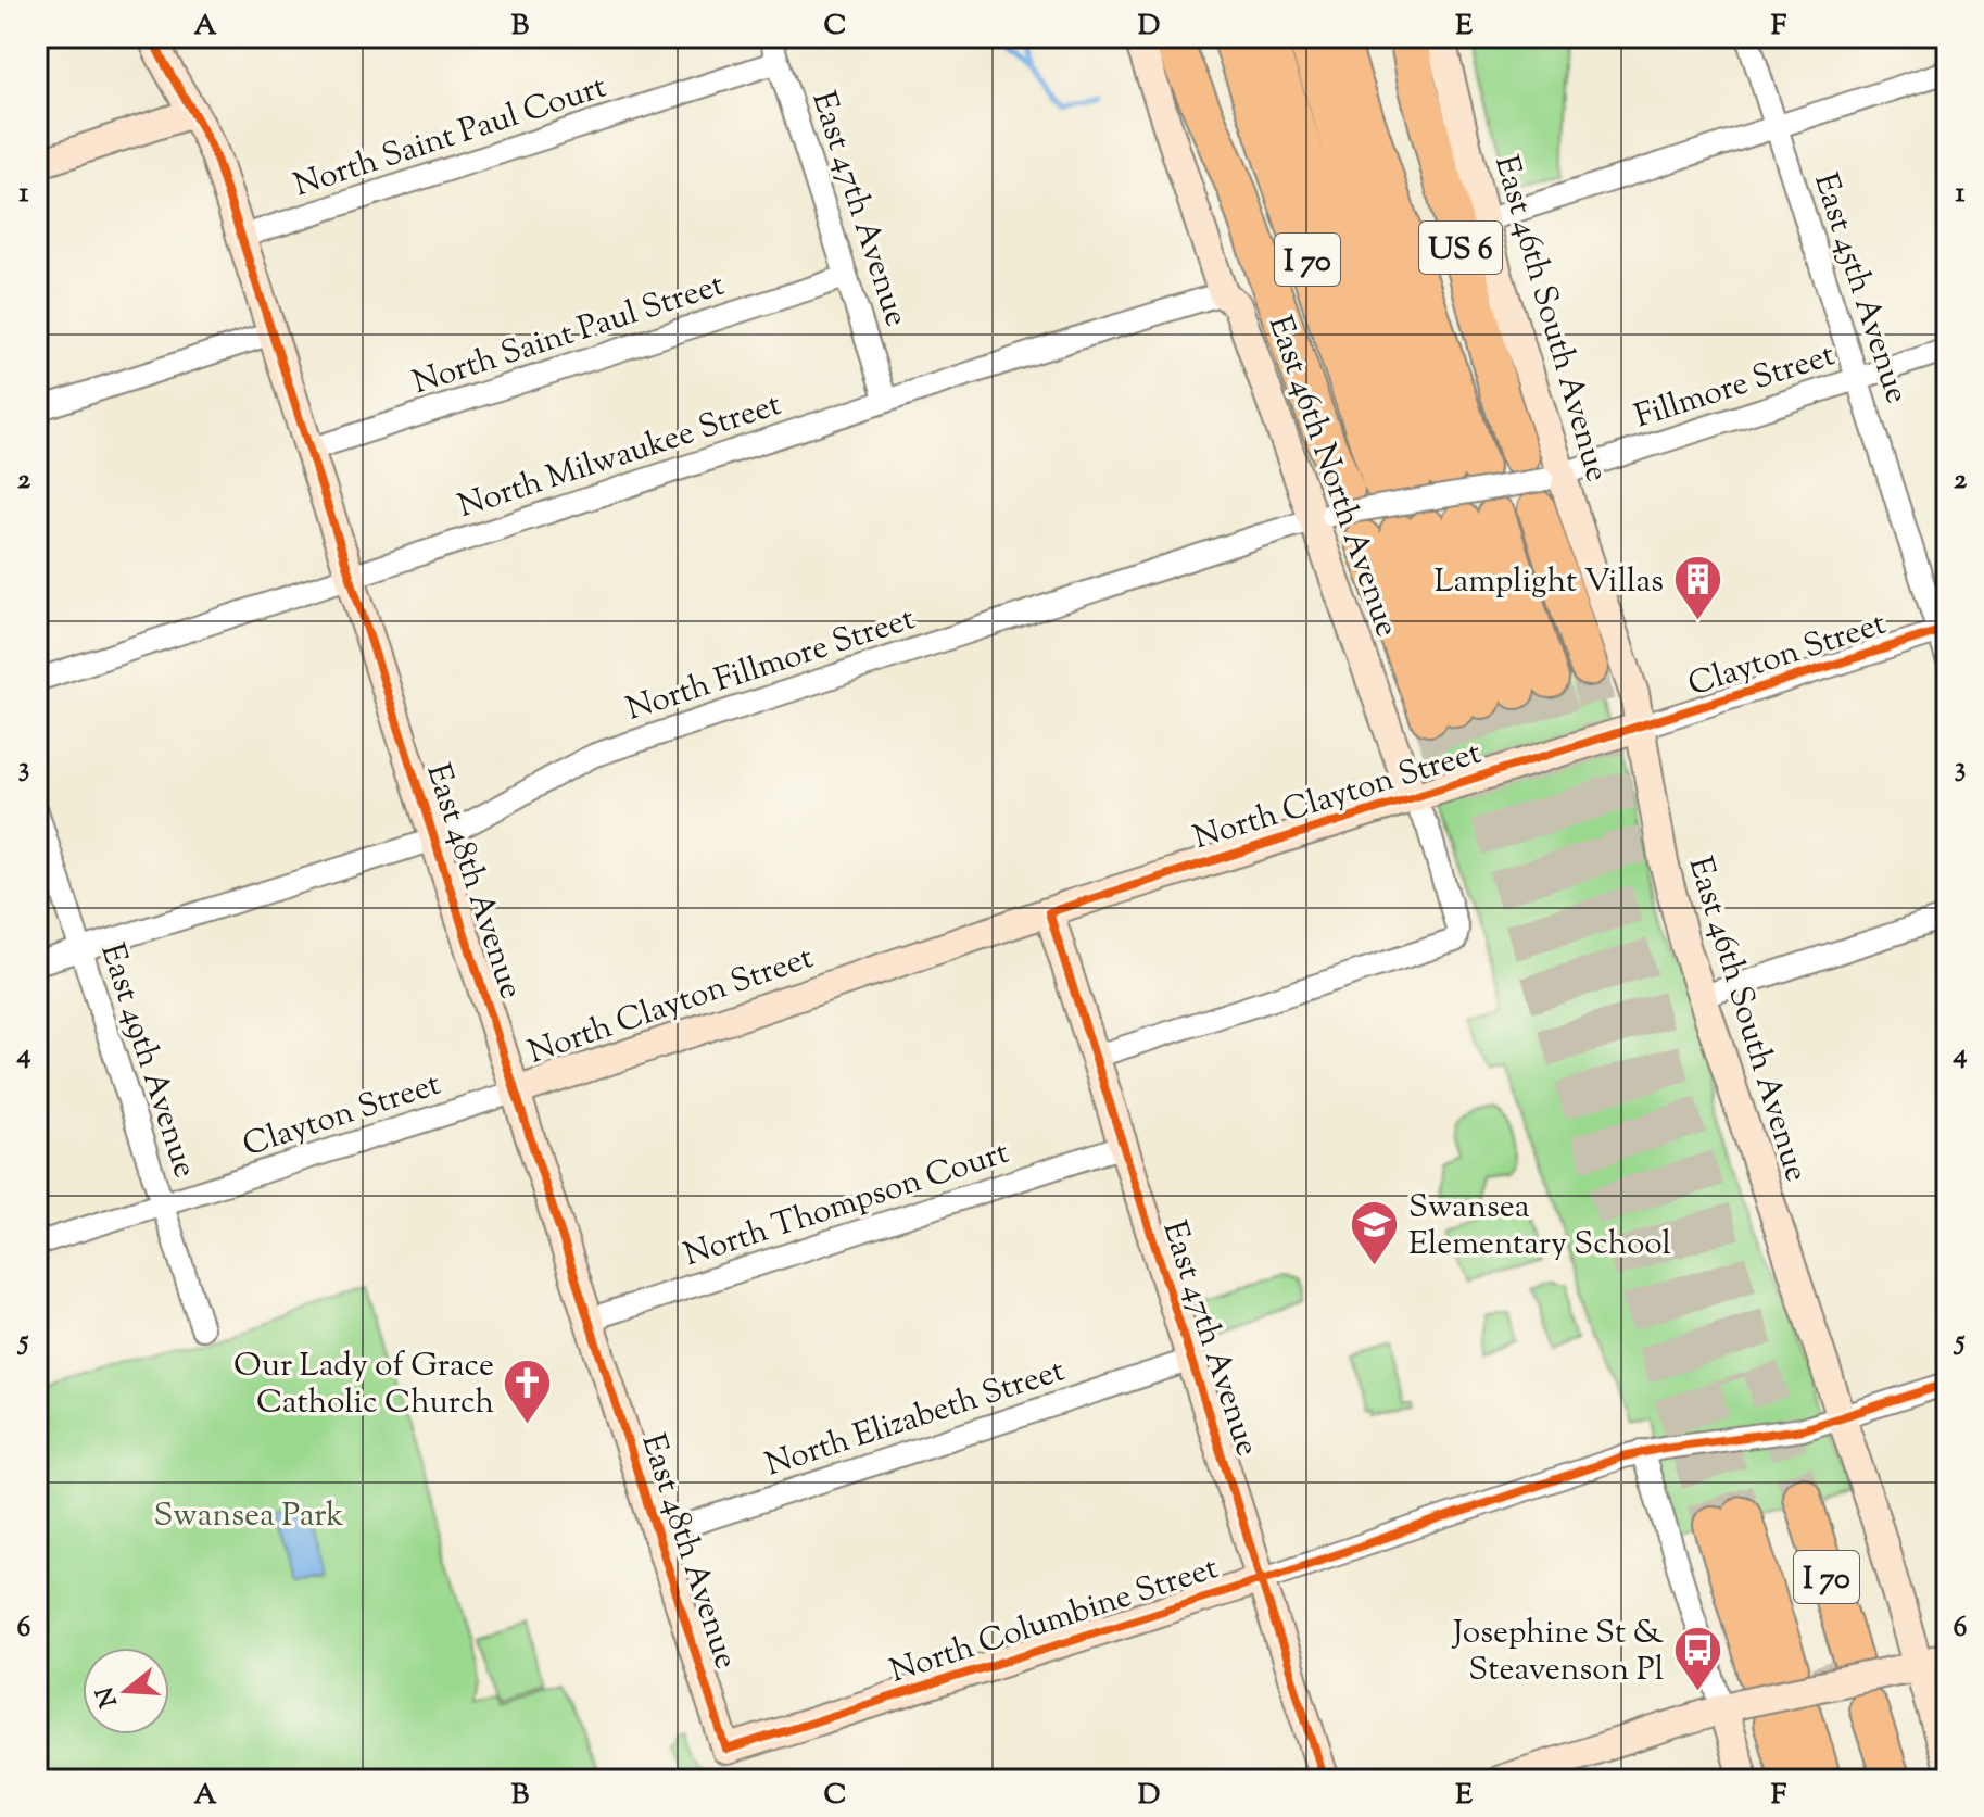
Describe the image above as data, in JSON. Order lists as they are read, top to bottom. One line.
{"streets":{"highway":["US 6","I 70"],"street":["North Saint Paul Court","East 47th Avenue","East 45th Avenue","East 46th South Avenue","North Saint Paul Street","Fillmore Street","North Milwaukee Street","East 46th North Avenue","Clayton Street","North Fillmore Street","North Clayton Street","East 48th Avenue","East 49th Avenue","North Thompson Court","North Elizabeth Street","North Columbine Street"]},"crossings":[["North Saint Paul Court","East 47th Avenue"],["North Saint Paul Court","East 48th Avenue"],["East 47th Avenue","North Saint Paul Street"],["East 47th Avenue","North Milwaukee Street"],["East 47th Avenue","East 46th North Avenue"],["East 47th Avenue","North Clayton Street"],["East 47th Avenue","North Thompson Court"],["East 47th Avenue","North Elizabeth Street"],["East 47th Avenue","North Columbine Street"],["US 6","East 46th South Avenue"],["US 6","Fillmore Street"],["US 6","North Fillmore Street"],["East 45th Avenue","Fillmore Street"],["East 45th Avenue","Clayton Street"],["East 46th South Avenue","Fillmore Street"],["East 46th South Avenue","Clayton Street"],["East 46th South Avenue","North Fillmore Street"],["East 46th South Avenue","North Clayton Street"],["East 46th South Avenue","North Columbine Street"],["North Saint Paul Street","East 48th Avenue"],["Fillmore Street","North Fillmore Street"],["North Milwaukee Street","East 46th North Avenue"],["North Milwaukee Street","East 48th Avenue"],["East 46th North Avenue","North Fillmore Street"],["East 46th North Avenue","North Clayton Street"],["Clayton Street","North Clayton Street"],["Clayton Street","East 48th Avenue"],["Clayton Street","East 49th Avenue"],["North Fillmore Street","East 48th Avenue"],["North Fillmore Street","East 49th Avenue"],["North Clayton Street","East 48th Avenue"],["East 48th Avenue","North Thompson Court"],["East 48th Avenue","North Elizabeth Street"],["East 48th Avenue","North Columbine Street"]],"parks":["Swansea Park"],"places":{"building":["Lamplight Villas"],"school or university":["Swansea Elementary School"],"church":["Our Lady of Grace Catholic Church"],"bus stop":["Josephine St & Steavenson Pl"]},"north":"left","grid":{"columns":["A","B","C","D","E","F"],"rows":["1","2","3","4","5","6"]}}
